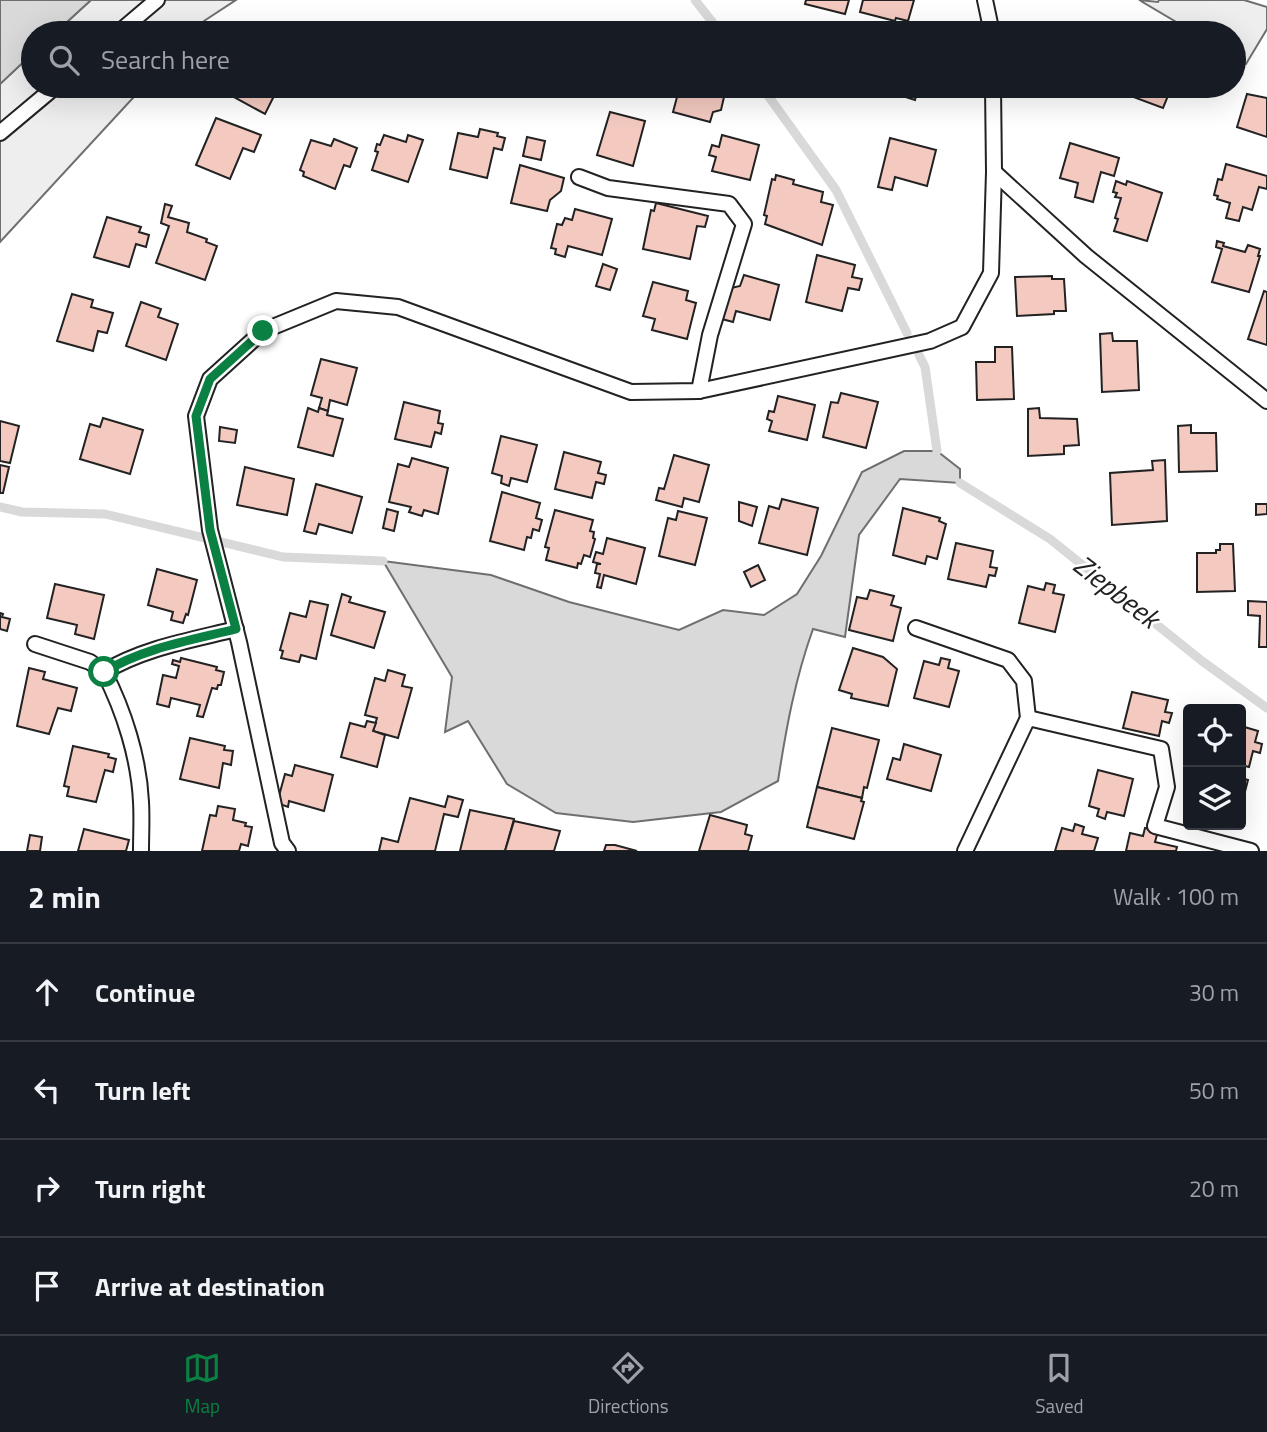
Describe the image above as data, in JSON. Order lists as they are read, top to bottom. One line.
{"water":["Ziepbeek"],"page":{"search":"Search here","heading":["2 min","Walk · 100 m"],"list":[["Continue","30 m"],["Turn left","50 m"],["Turn right","20 m"],"Arrive at destination"],"nav":["Map","Directions","Saved"]}}
